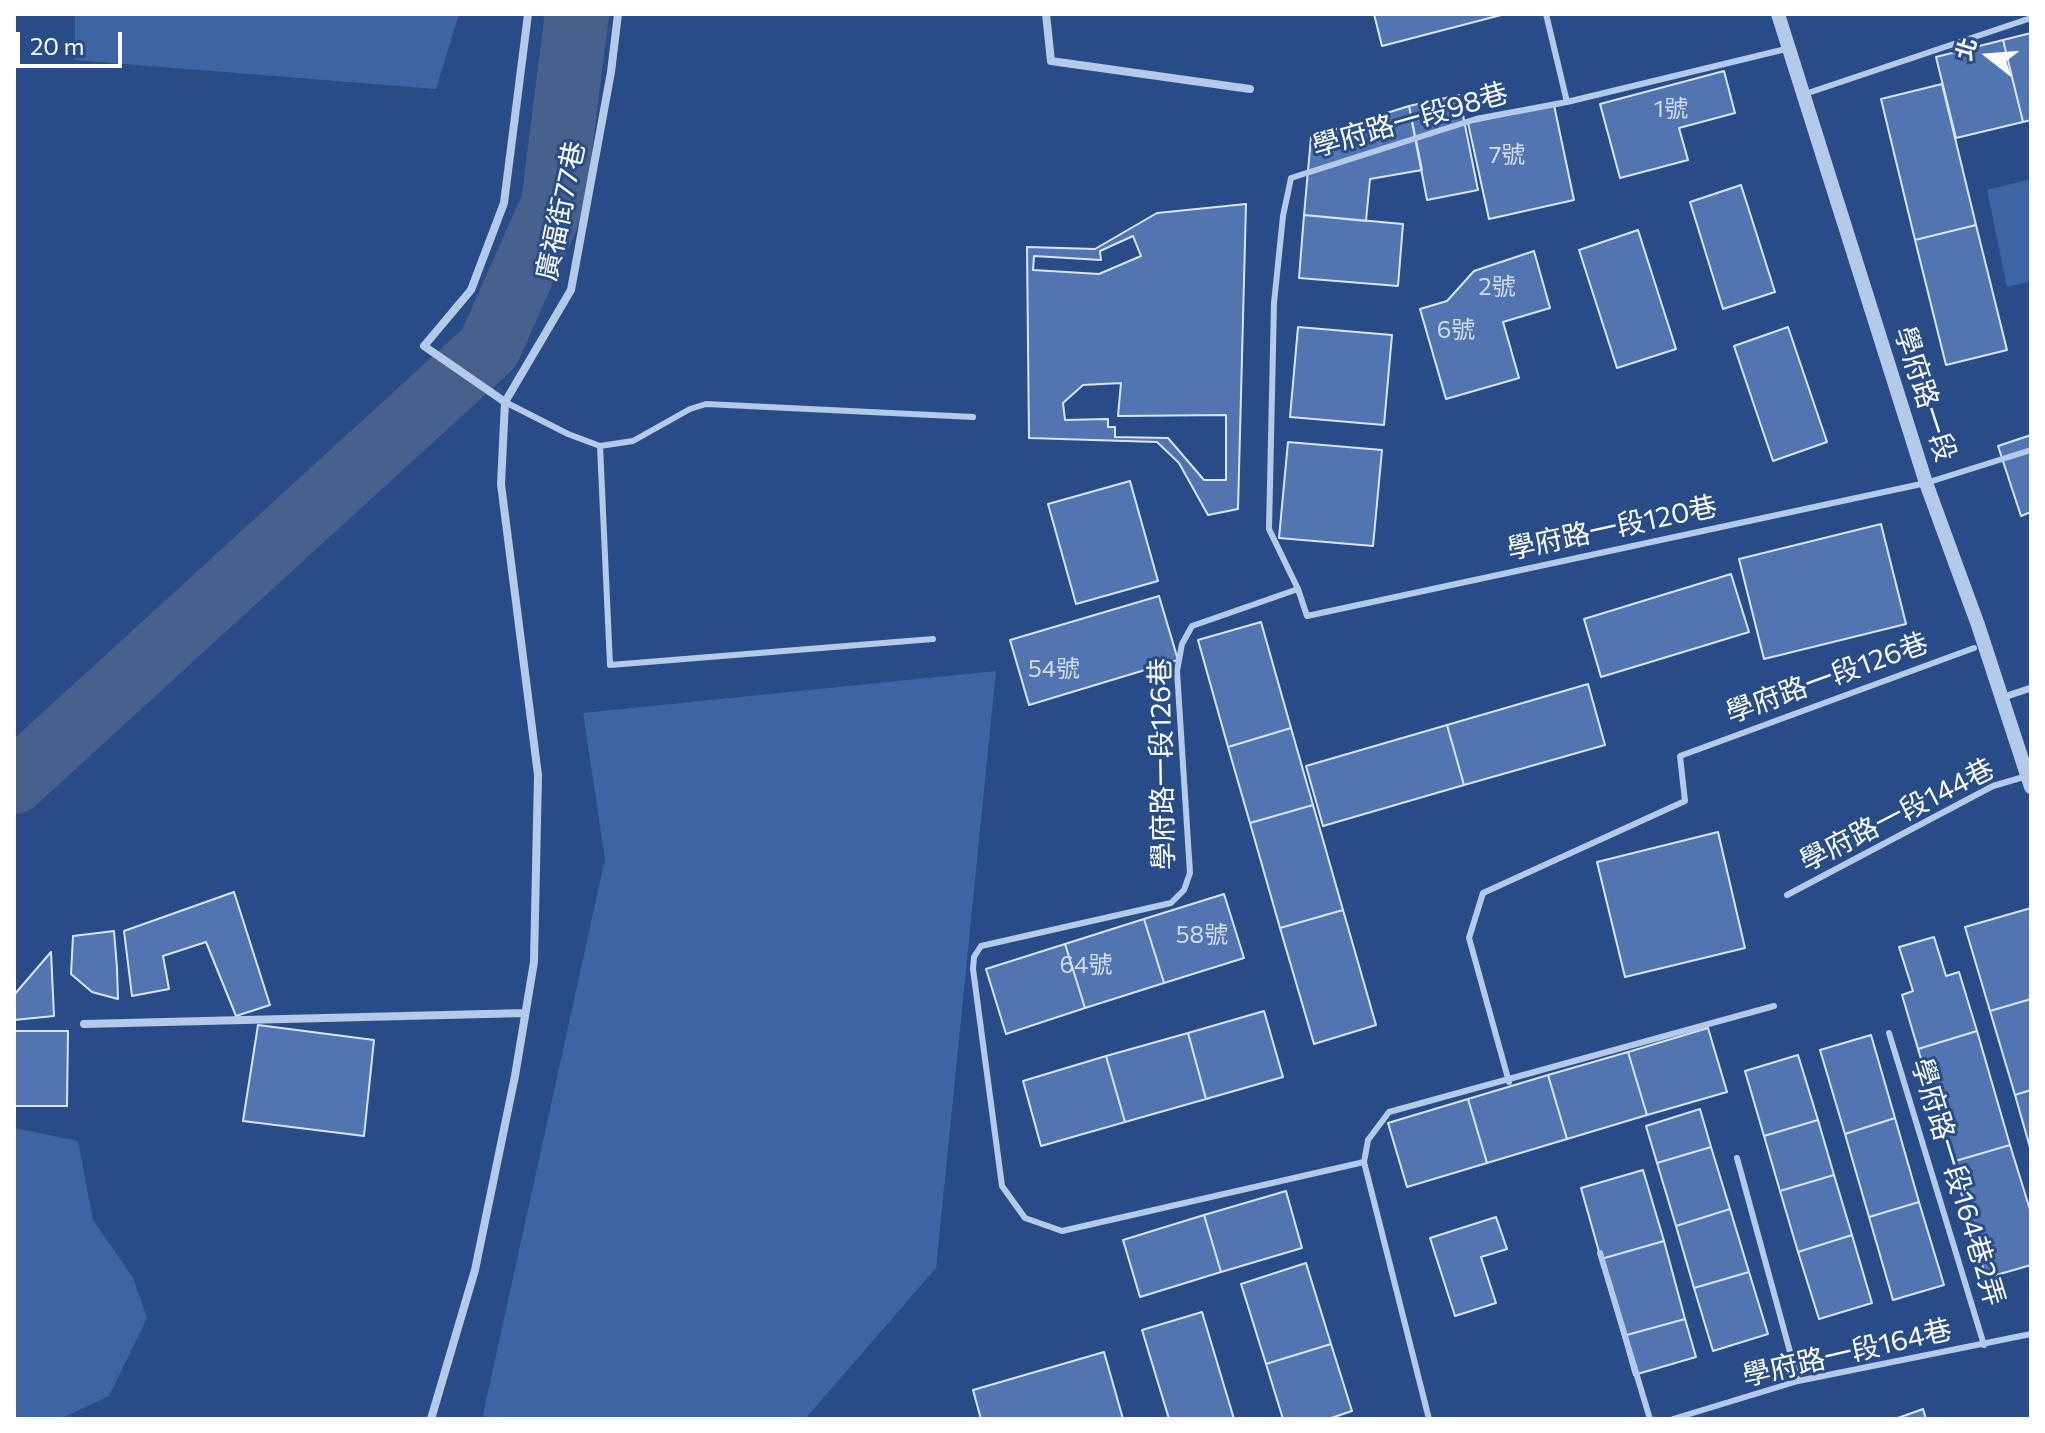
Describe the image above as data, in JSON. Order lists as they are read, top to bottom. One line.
{"streets":{"street":["廣福街77巷","學府路一段"],"lane":["學府路一段98巷","學府路一段120巷","學府路一段126巷","學府路一段144巷","學府路一段164巷2弄","學府路一段164巷"]},"crossings":[["學府路一段98巷","學府路一段"],["學府路一段98巷","學府路一段120巷"],["學府路一段98巷","學府路一段126巷"],["學府路一段","學府路一段120巷"],["學府路一段","學府路一段144巷"],["學府路一段164巷2弄","學府路一段164巷"]],"house_numbers":["1號","7號","2號","6號","54號","58號","64號"],"scale_bar":"20 m","north":"left"}
